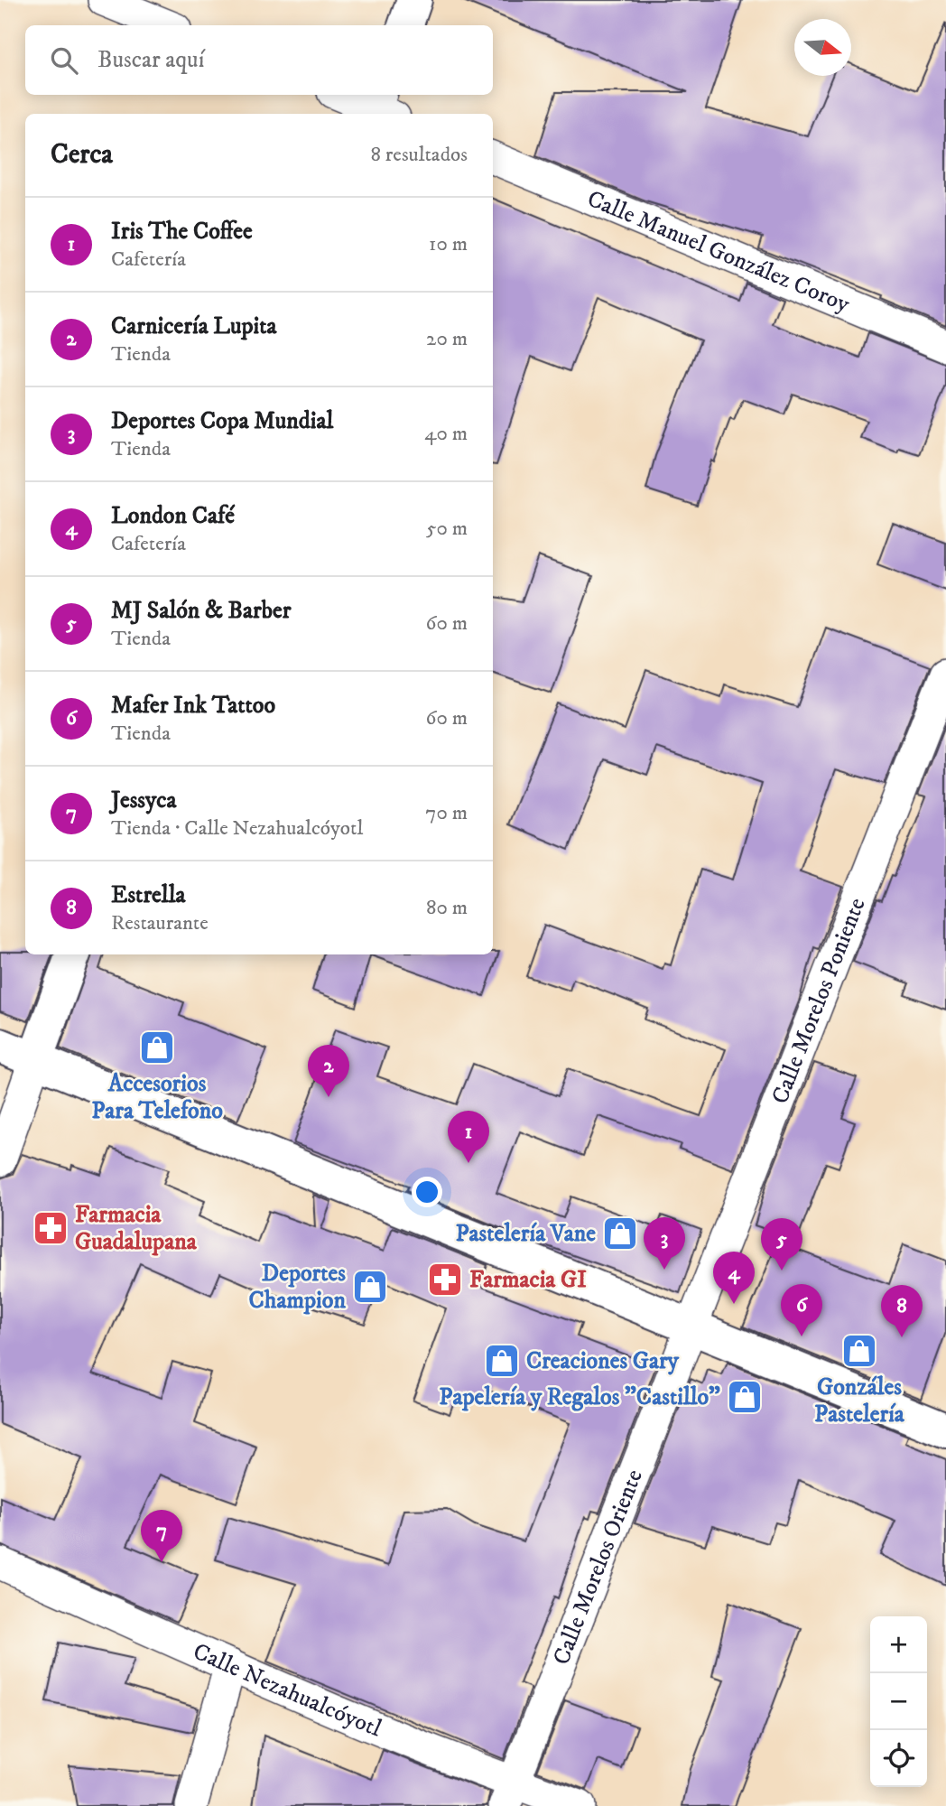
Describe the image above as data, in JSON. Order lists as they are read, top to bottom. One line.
{"streets":{"street":["Calle Manuel González Coroy","Calle Morelos Poniente","Calle Morelos Oriente","Calle Nezahualcóyotl"]},"crossings":[["Calle Morelos Poniente","Calle Morelos Oriente"],["Calle Morelos Oriente","Calle Nezahualcóyotl"]],"places":{"shop":["Accesorios Para Telefono","Pastelería Vane","Deportes Champion","Gonzáles Pastelería","Creaciones Gary","Papelería y Regalos \"Castillo\""],"pharmacy":["Farmacia Guadalupana","Farmacia GI"]},"north":"right","page":{"search":"Buscar aquí","heading":["Cerca","8 resultados"],"list":[{"mark":"1","name":"Iris The Coffee","note":"Cafetería","value":"10 m"},{"mark":"2","name":"Carnicería Lupita","note":"Tienda","value":"20 m"},{"mark":"3","name":"Deportes Copa Mundial","note":"Tienda","value":"40 m"},{"mark":"4","name":"London Café","note":"Cafetería","value":"50 m"},{"mark":"5","name":"MJ Salón & Barber","note":"Tienda","value":"60 m"},{"mark":"6","name":"Mafer Ink Tattoo","note":"Tienda","value":"60 m"},{"mark":"7","name":"Jessyca","note":"Tienda · Calle Nezahualcóyotl","value":"70 m"},{"mark":"8","name":"Estrella","note":"Restaurante","value":"80 m"}],"pins":["2","1","3","5","4","6","8","7"],"map_buttons":["+","−"]}}
